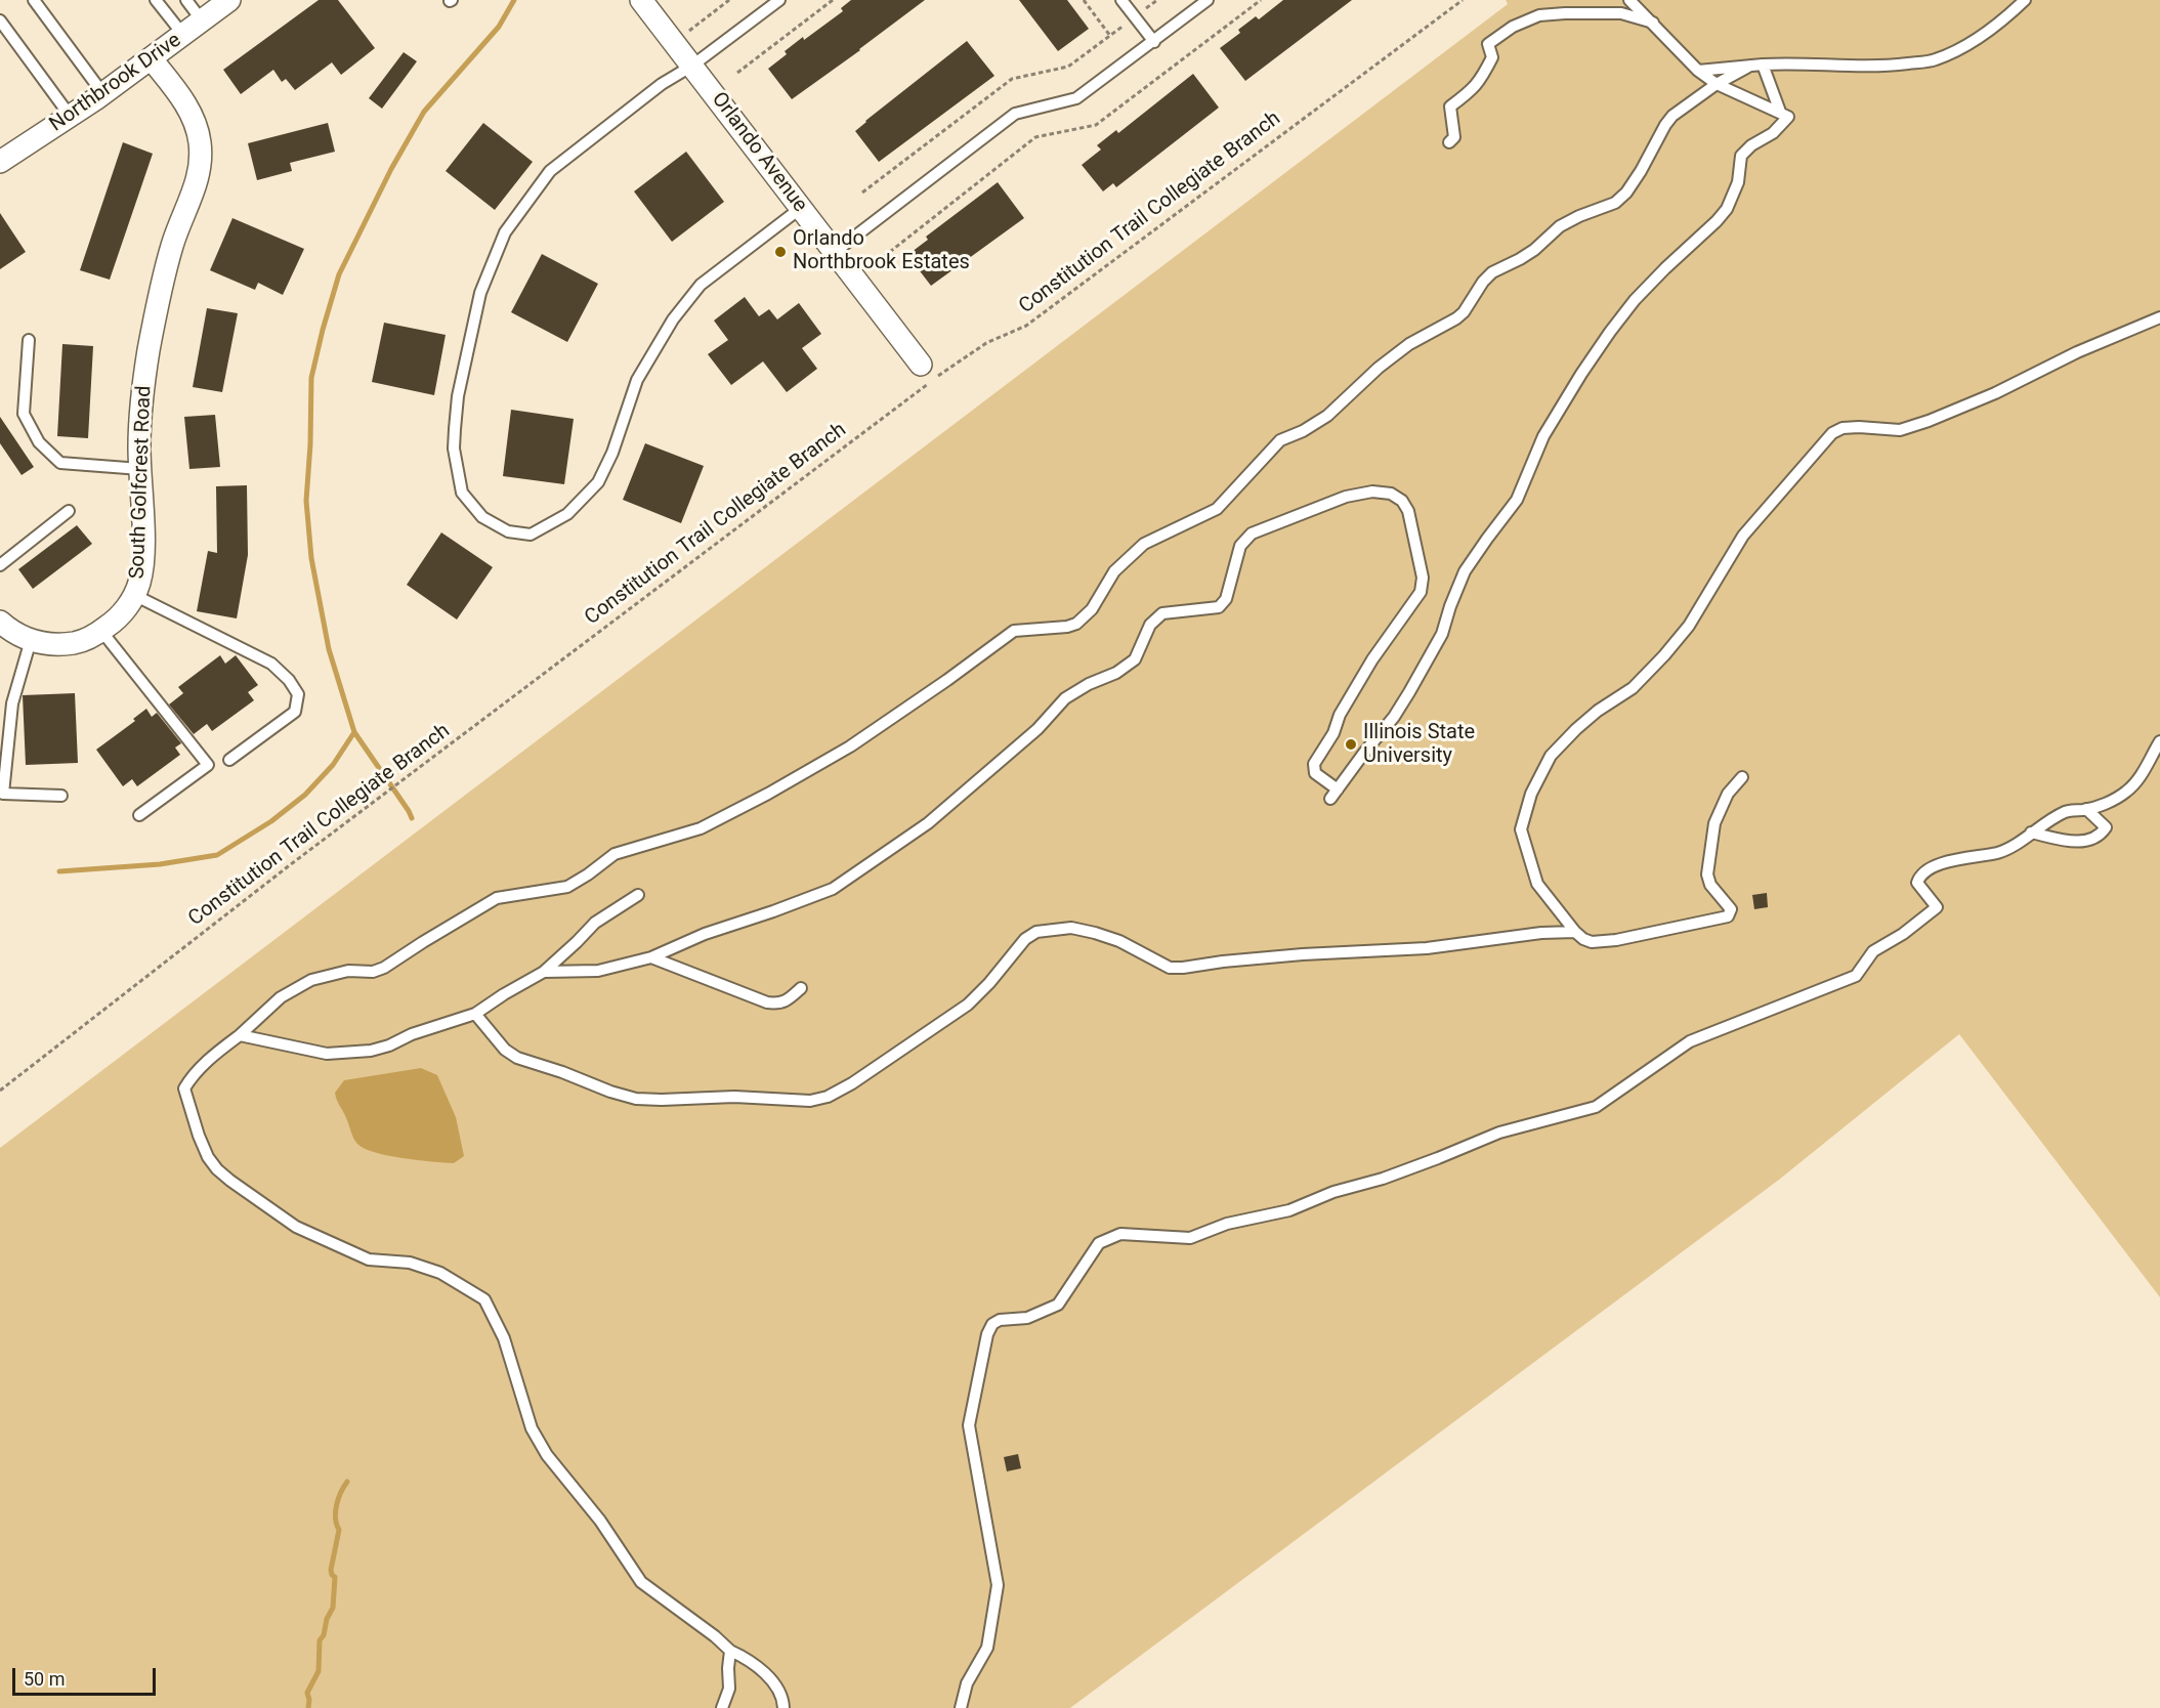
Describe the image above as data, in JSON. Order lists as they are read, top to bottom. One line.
{"streets":{"street":["Northbrook Drive","Orlando Avenue","South Golfcrest Road"],"path":["Constitution Trail Collegiate Branch"]},"crossings":[["Northbrook Drive","South Golfcrest Road"]],"places":["Orlando Northbrook Estates","Illinois State University"],"scale_bar":"50 m"}
